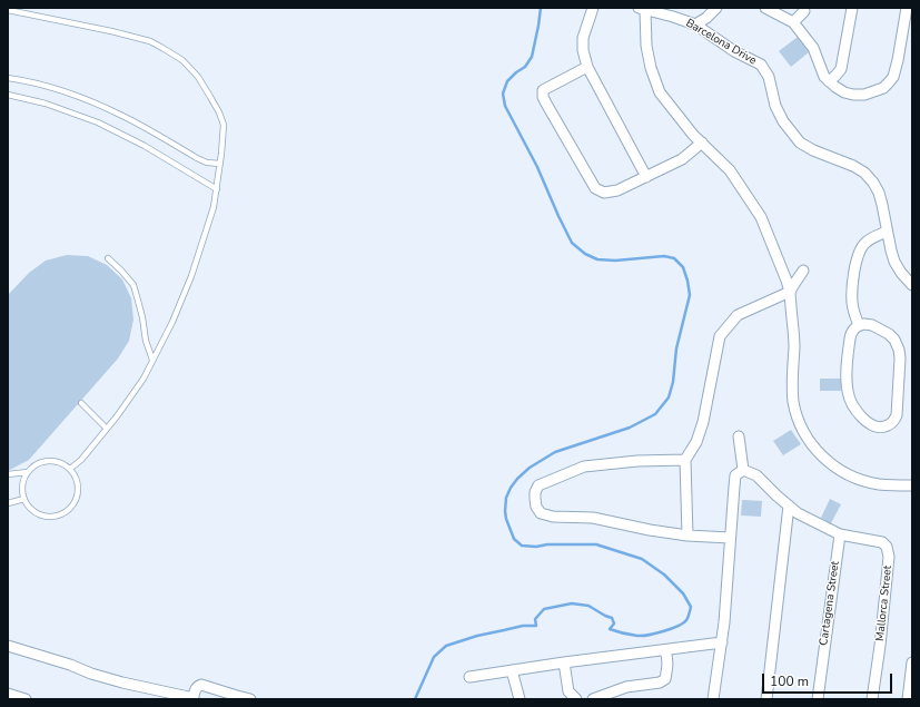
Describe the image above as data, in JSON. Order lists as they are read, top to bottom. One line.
{"streets":{"street":["Barcelona Drive","Cartagena Street","Mallorca Street"]},"crossings":[["Cartagena Street","Mallorca Street"]],"scale_bar":"100 m"}
